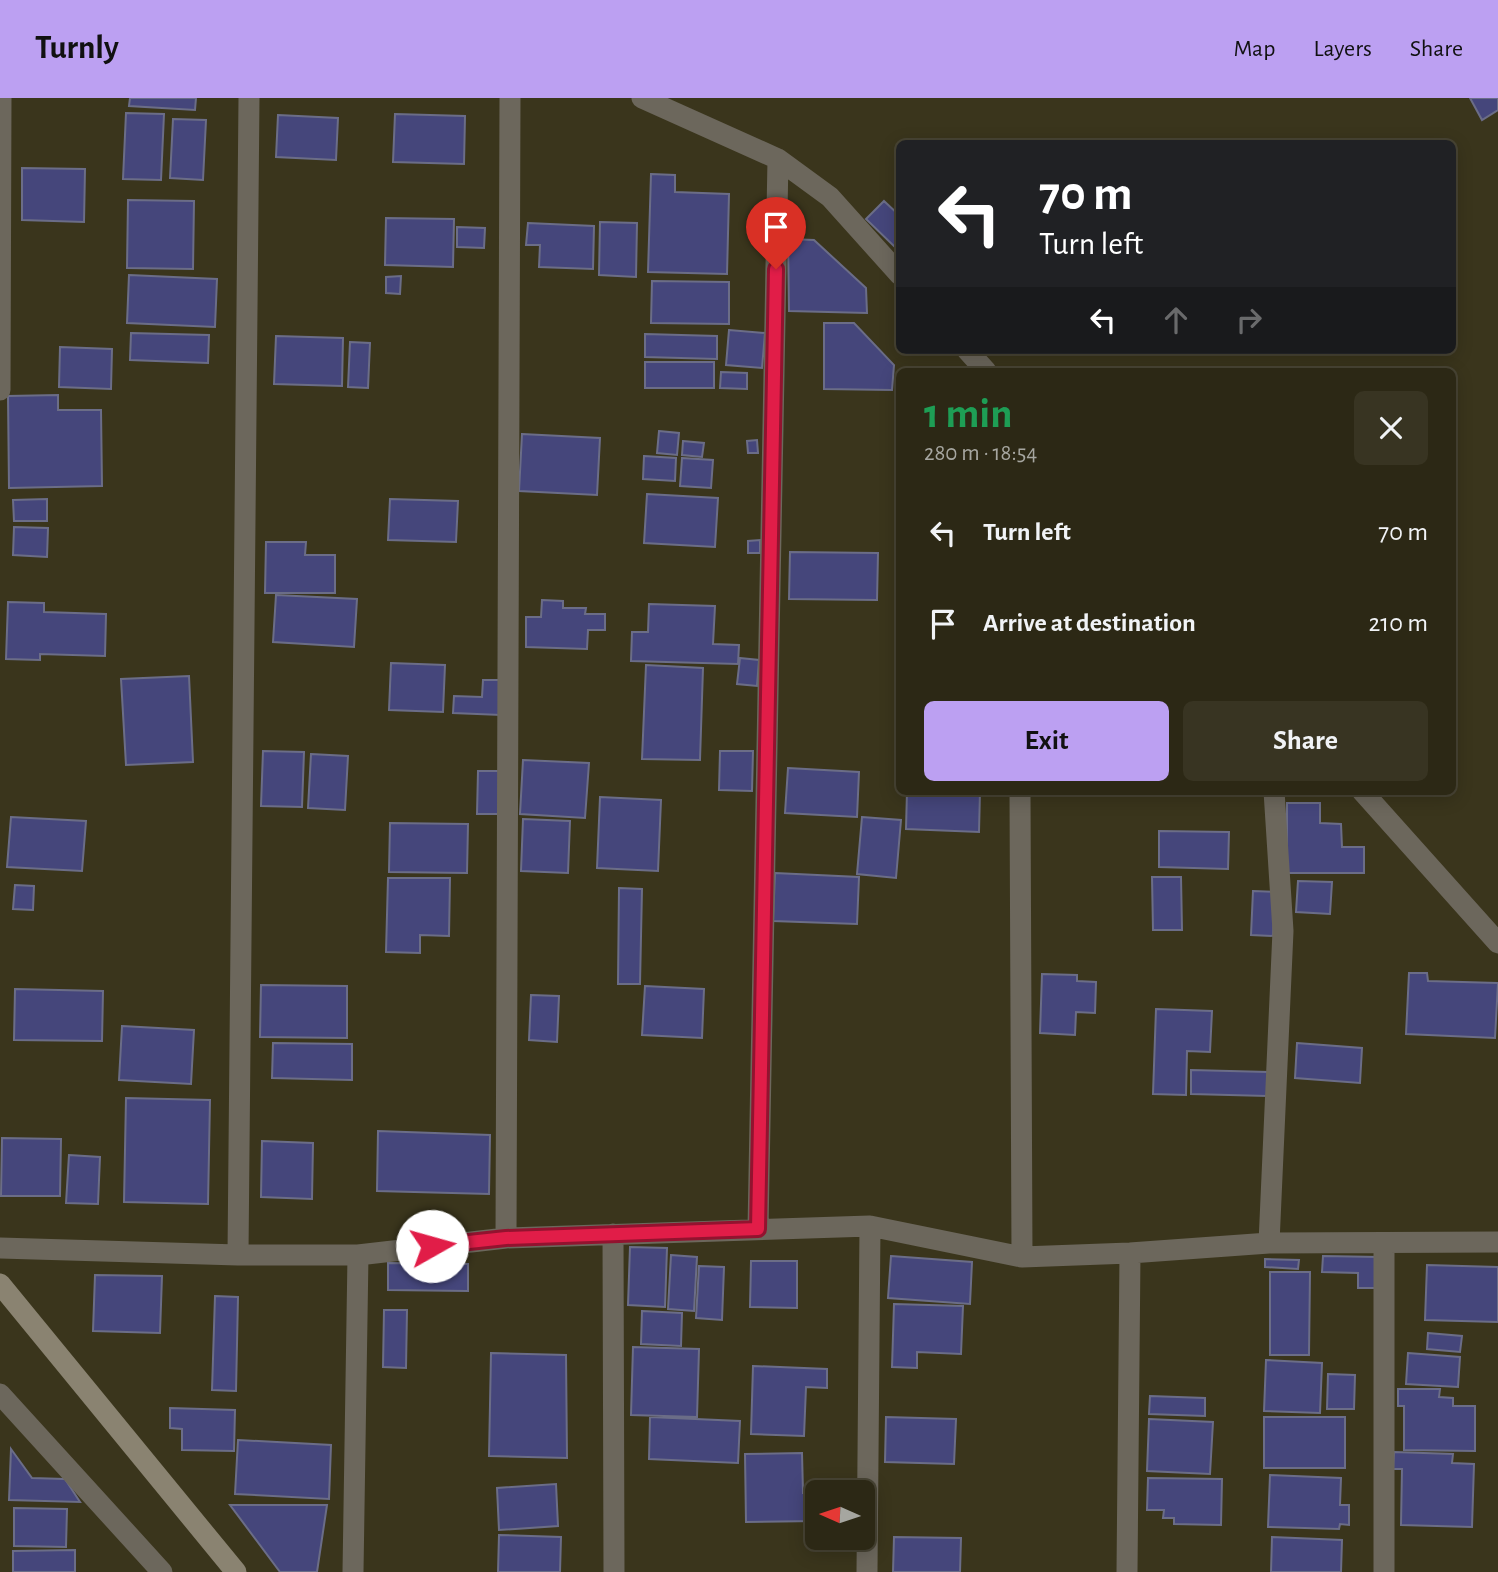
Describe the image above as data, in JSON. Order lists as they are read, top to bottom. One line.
{"north":"left","page":{"header":"Turnly","nav":["Map","Layers","Share"],"turn":["70 m","Turn left"],"heading":["1 min","280 m · 18:54"],"list":[{"name":"Turn left","value":"70 m"},{"name":"Arrive at destination","value":"210 m"}],"buttons":["Exit","Share"]}}
